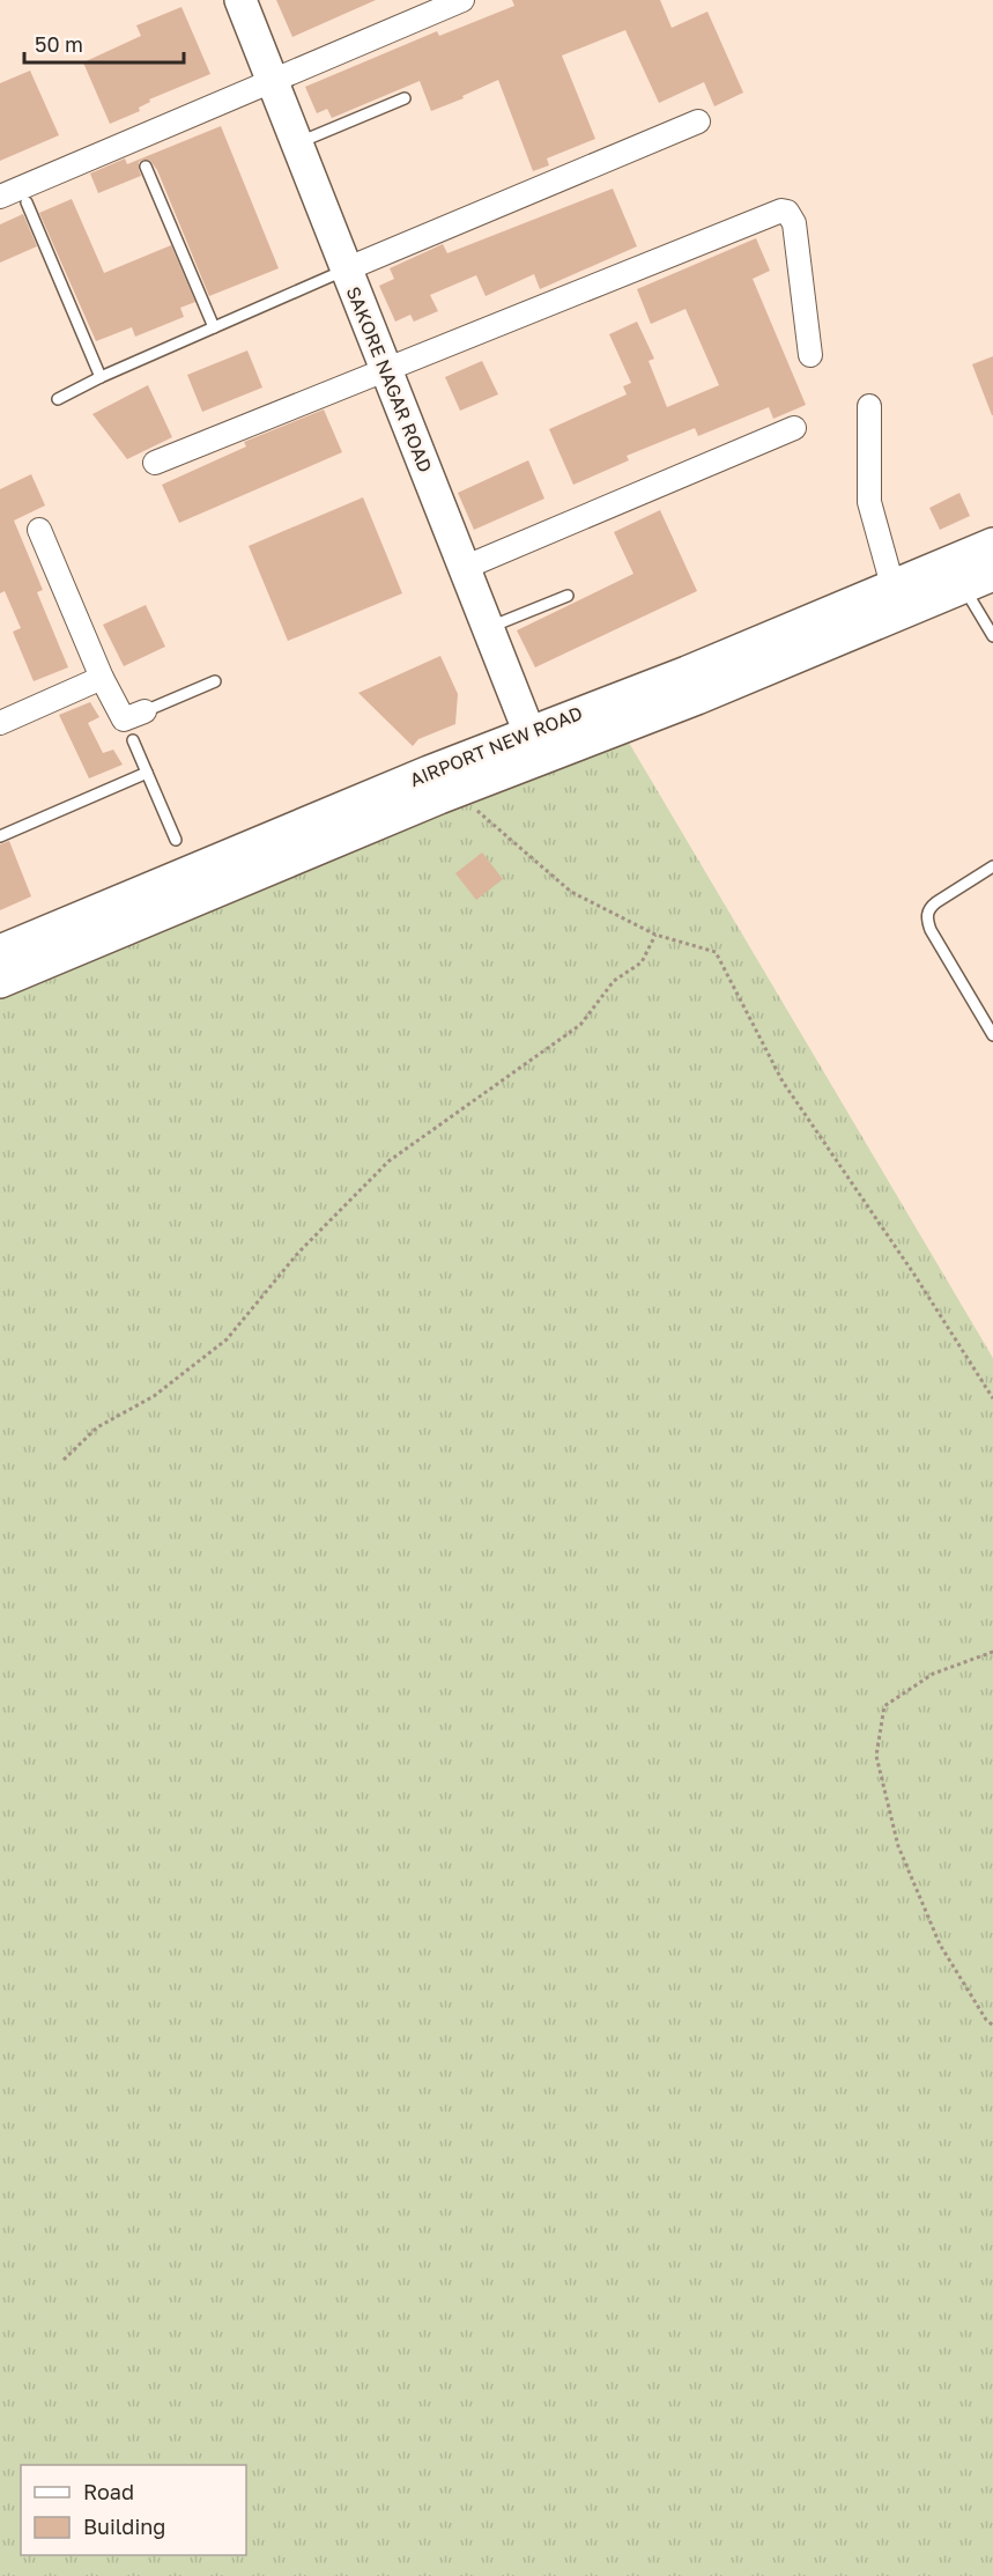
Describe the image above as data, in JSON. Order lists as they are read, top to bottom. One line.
{"streets":{"main road":["SAKORE NAGAR ROAD","AIRPORT NEW ROAD"]},"crossings":[["SAKORE NAGAR ROAD","AIRPORT NEW ROAD"]],"legend":["Road","Building"],"scale_bar":"50 m"}
